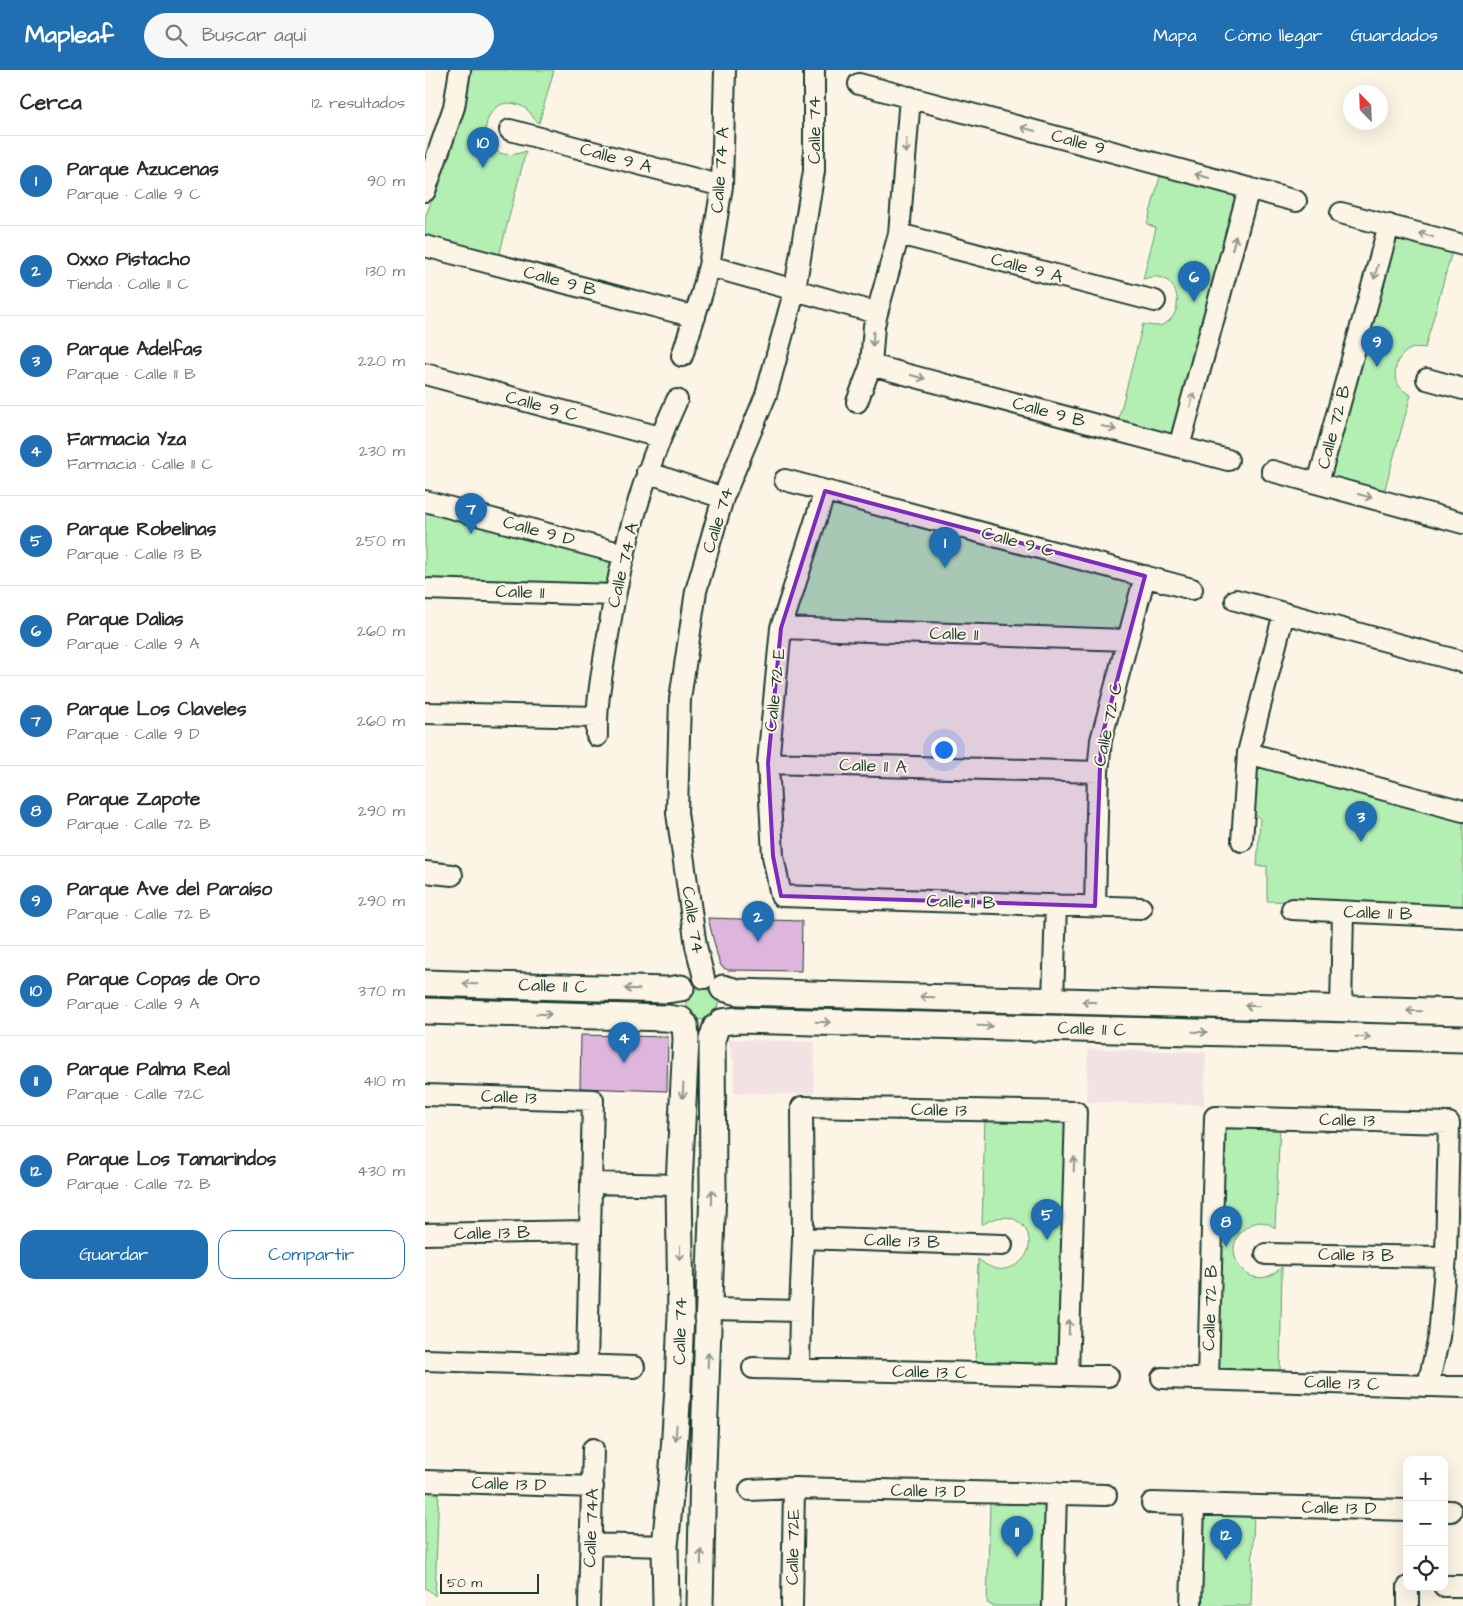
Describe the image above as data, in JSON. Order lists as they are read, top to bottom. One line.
{"streets":{"main road":["Calle 74","Calle 11 C"],"street":["Calle 9","Calle 9 A","Calle 74 A","Calle 9 B","Calle 9 C","Calle 72 B","Calle 9 D","Calle 11","Calle 72 E","Calle 72 C","Calle 11 A","Calle 11 B","Calle 13","Calle 13 B","Calle 13 C","Calle 13 D","Calle 74A","Calle 72E"]},"crossings":[["Calle 74","Calle 11 C"],["Calle 9 A","Calle 74 A"],["Calle 74 A","Calle 9 B"],["Calle 74 A","Calle 9 C"],["Calle 74 A","Calle 9 D"],["Calle 74 A","Calle 11"],["Calle 9 C","Calle 72 E"],["Calle 9 C","Calle 72 C"],["Calle 72 B","Calle 13"],["Calle 72 B","Calle 13 C"],["Calle 11","Calle 72 E"],["Calle 11","Calle 72 C"],["Calle 72 E","Calle 11 A"],["Calle 72 E","Calle 11 B"],["Calle 72 C","Calle 11 A"],["Calle 72 C","Calle 11 B"],["Calle 13","Calle 13 B"],["Calle 13","Calle 13 C"],["Calle 13 D","Calle 74A"],["Calle 13 D","Calle 72E"]],"one_way":["Calle 9","Calle 9 B"],"scale_bar":"50 m","north":"top left","page":{"header":"Mapleaf","search":"Buscar aquí","nav":["Mapa","Cómo llegar","Guardados"],"heading":["Cerca","12 resultados"],"pins":["10","6","9","7","1","3","2","4","5","8","11","12"],"list":[{"mark":"1","name":"Parque Azucenas","note":"Parque · Calle 9 C","value":"90 m"},{"mark":"2","name":"Oxxo Pistacho","note":"Tienda · Calle 11 C","value":"130 m"},{"mark":"3","name":"Parque Adelfas","note":"Parque · Calle 11 B","value":"220 m"},{"mark":"4","name":"Farmacia Yza","note":"Farmacia · Calle 11 C","value":"230 m"},{"mark":"5","name":"Parque Robelinas","note":"Parque · Calle 13 B","value":"250 m"},{"mark":"6","name":"Parque Dalias","note":"Parque · Calle 9 A","value":"260 m"},{"mark":"7","name":"Parque Los Claveles","note":"Parque · Calle 9 D","value":"260 m"},{"mark":"8","name":"Parque Zapote","note":"Parque · Calle 72 B","value":"290 m"},{"mark":"9","name":"Parque Ave del Paraíso","note":"Parque · Calle 72 B","value":"290 m"},{"mark":"10","name":"Parque Copas de Oro","note":"Parque · Calle 9 A","value":"370 m"},{"mark":"11","name":"Parque Palma Real","note":"Parque · Calle 72C","value":"410 m"},{"mark":"12","name":"Parque Los Tamarindos","note":"Parque · Calle 72 B","value":"430 m"}],"buttons":["Guardar","Compartir"],"map_buttons":["+","−"],"scale":"50 m"}}
